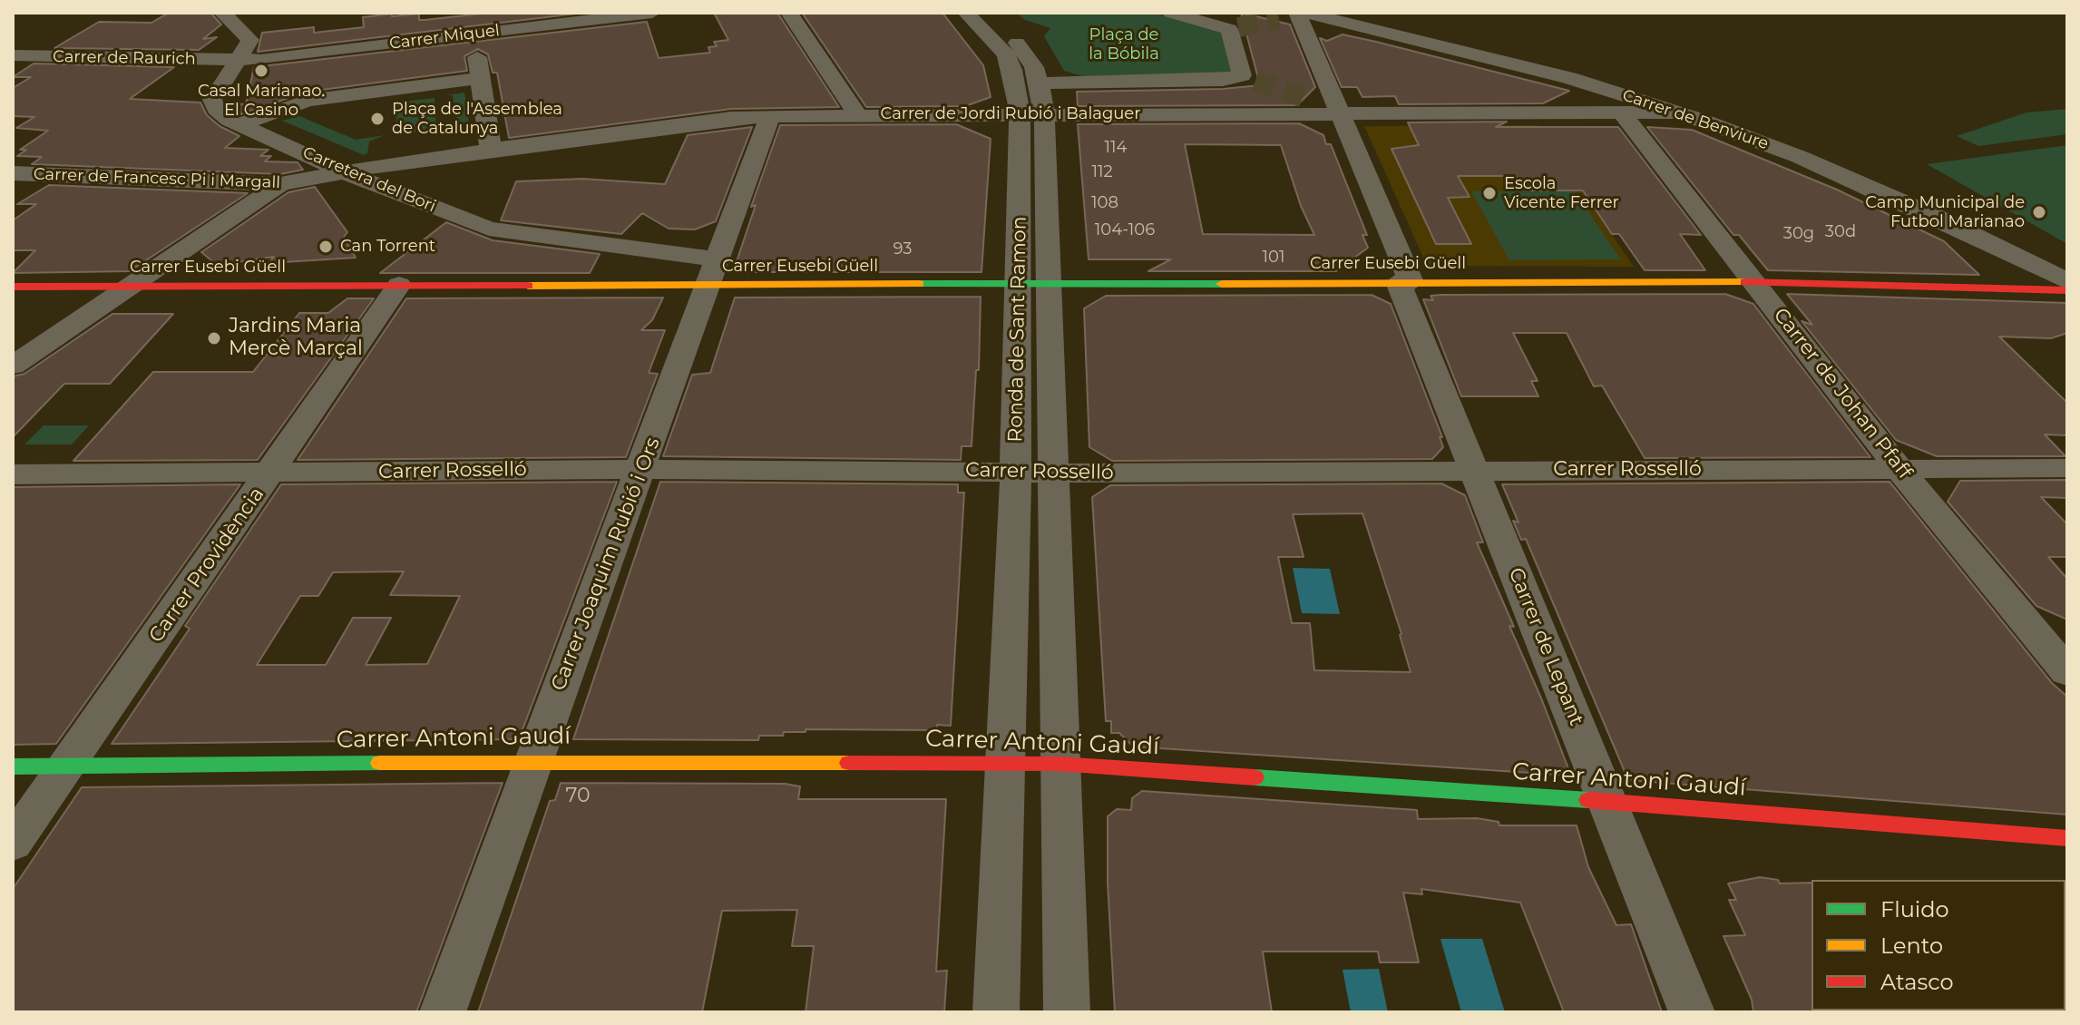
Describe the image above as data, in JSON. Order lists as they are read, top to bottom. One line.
{"streets":{"street":["Carrer Miquel","Carrer de Raurich","Carrer de Jordi Rubió i Balaguer","Carrer de Benviure","Carrer de Francesc Pi i Margall","Carretera del Bori","Carrer Eusebi Güell","Ronda de Sant Ramon","Carrer de Johan Pfaff","Carrer Rosselló","Carrer Joaquim Rubió i Ors","Carrer Providència","Carrer de Lepant","Carrer Antoni Gaudí"]},"crossings":[["Carrer Miquel","Carrer de Raurich"],["Carrer Miquel","Carretera del Bori"],["Carrer de Raurich","Carretera del Bori"],["Carrer de Jordi Rubió i Balaguer","Carrer de Benviure"],["Carrer de Jordi Rubió i Balaguer","Carrer de Francesc Pi i Margall"],["Carrer de Jordi Rubió i Balaguer","Carretera del Bori"],["Carrer de Jordi Rubió i Balaguer","Ronda de Sant Ramon"],["Carrer de Jordi Rubió i Balaguer","Carrer de Johan Pfaff"],["Carrer de Jordi Rubió i Balaguer","Carrer Joaquim Rubió i Ors"],["Carrer de Jordi Rubió i Balaguer","Carrer de Lepant"],["Carrer de Francesc Pi i Margall","Carretera del Bori"],["Carretera del Bori","Carrer Eusebi Güell"],["Carretera del Bori","Carrer Joaquim Rubió i Ors"],["Carrer Eusebi Güell","Ronda de Sant Ramon"],["Carrer Eusebi Güell","Carrer de Johan Pfaff"],["Carrer Eusebi Güell","Carrer Joaquim Rubió i Ors"],["Carrer Eusebi Güell","Carrer Providència"],["Carrer Eusebi Güell","Carrer de Lepant"],["Ronda de Sant Ramon","Carrer Rosselló"],["Ronda de Sant Ramon","Carrer Antoni Gaudí"],["Carrer de Johan Pfaff","Carrer Rosselló"],["Carrer Rosselló","Carrer Joaquim Rubió i Ors"],["Carrer Rosselló","Carrer Providència"],["Carrer Rosselló","Carrer de Lepant"],["Carrer Joaquim Rubió i Ors","Carrer Antoni Gaudí"],["Carrer Providència","Carrer Antoni Gaudí"],["Carrer de Lepant","Carrer Antoni Gaudí"]],"parks":["Plaça de la Bóbila"],"places":["Casal Marianao. El Casino","Plaça de l'Assemblea de Catalunya","Escola Vicente Ferrer","Camp Municipal de Futbol Marianao","Can Torrent","Jardins Maria Mercè Marçal"],"house_numbers":["114","112","108","104-106","30d","30g","93","101","70"],"legend":["Fluido","Lento","Atasco"]}
